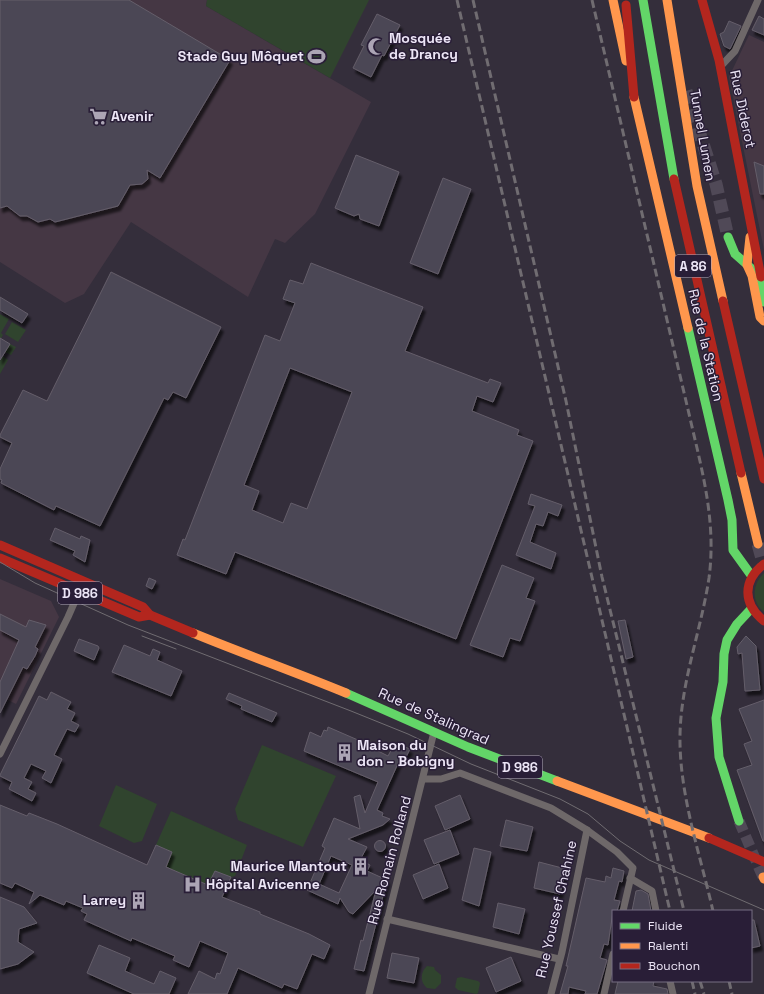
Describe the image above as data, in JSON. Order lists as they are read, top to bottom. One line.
{"streets":{"main road":["Rue Diderot","Tunnel Lumen","A 86","Rue de la Station","D 986","Rue de Stalingrad"],"street":["Rue Romain Rolland","Rue Youssef Chahine"]},"crossings":[["Rue de Stalingrad","Rue Romain Rolland"]],"places":{"mosque":["Mosquée de Drancy"],"sports":["Stade Guy Môquet"],"supermarket":["Avenir"],"building":["Maison du don – Bobigny","Maurice Mantout","Larrey"],"hospital":["Hôpital Avicenne"]},"legend":["Fluide","Ralenti","Bouchon"]}
